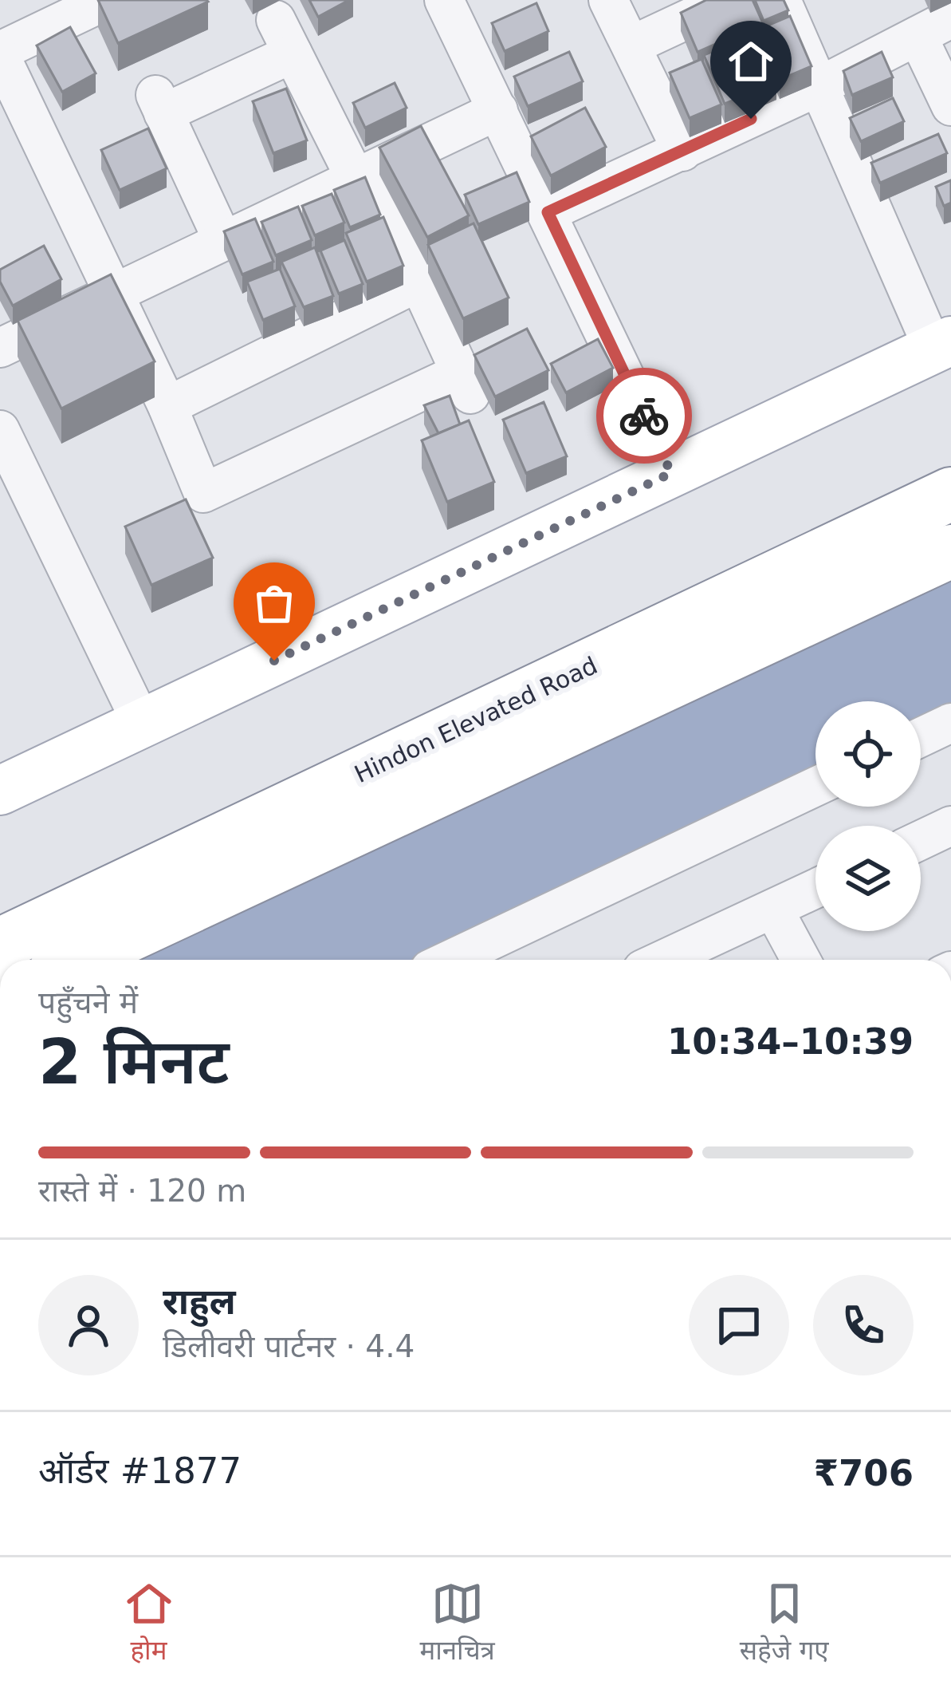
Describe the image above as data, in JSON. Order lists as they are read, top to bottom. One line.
{"streets":{"highway":["Hindon Elevated Road"]},"page":{"heading":["2 मिनट","पहुँचने में","10:34–10:39"],"panel":["राहुल","डिलीवरी पार्टनर · 4.4","ऑर्डर #1877","₹706"],"bar":"रास्ते में · 120 m","tabs":["होम","मानचित्र","सहेजे गए"]}}
